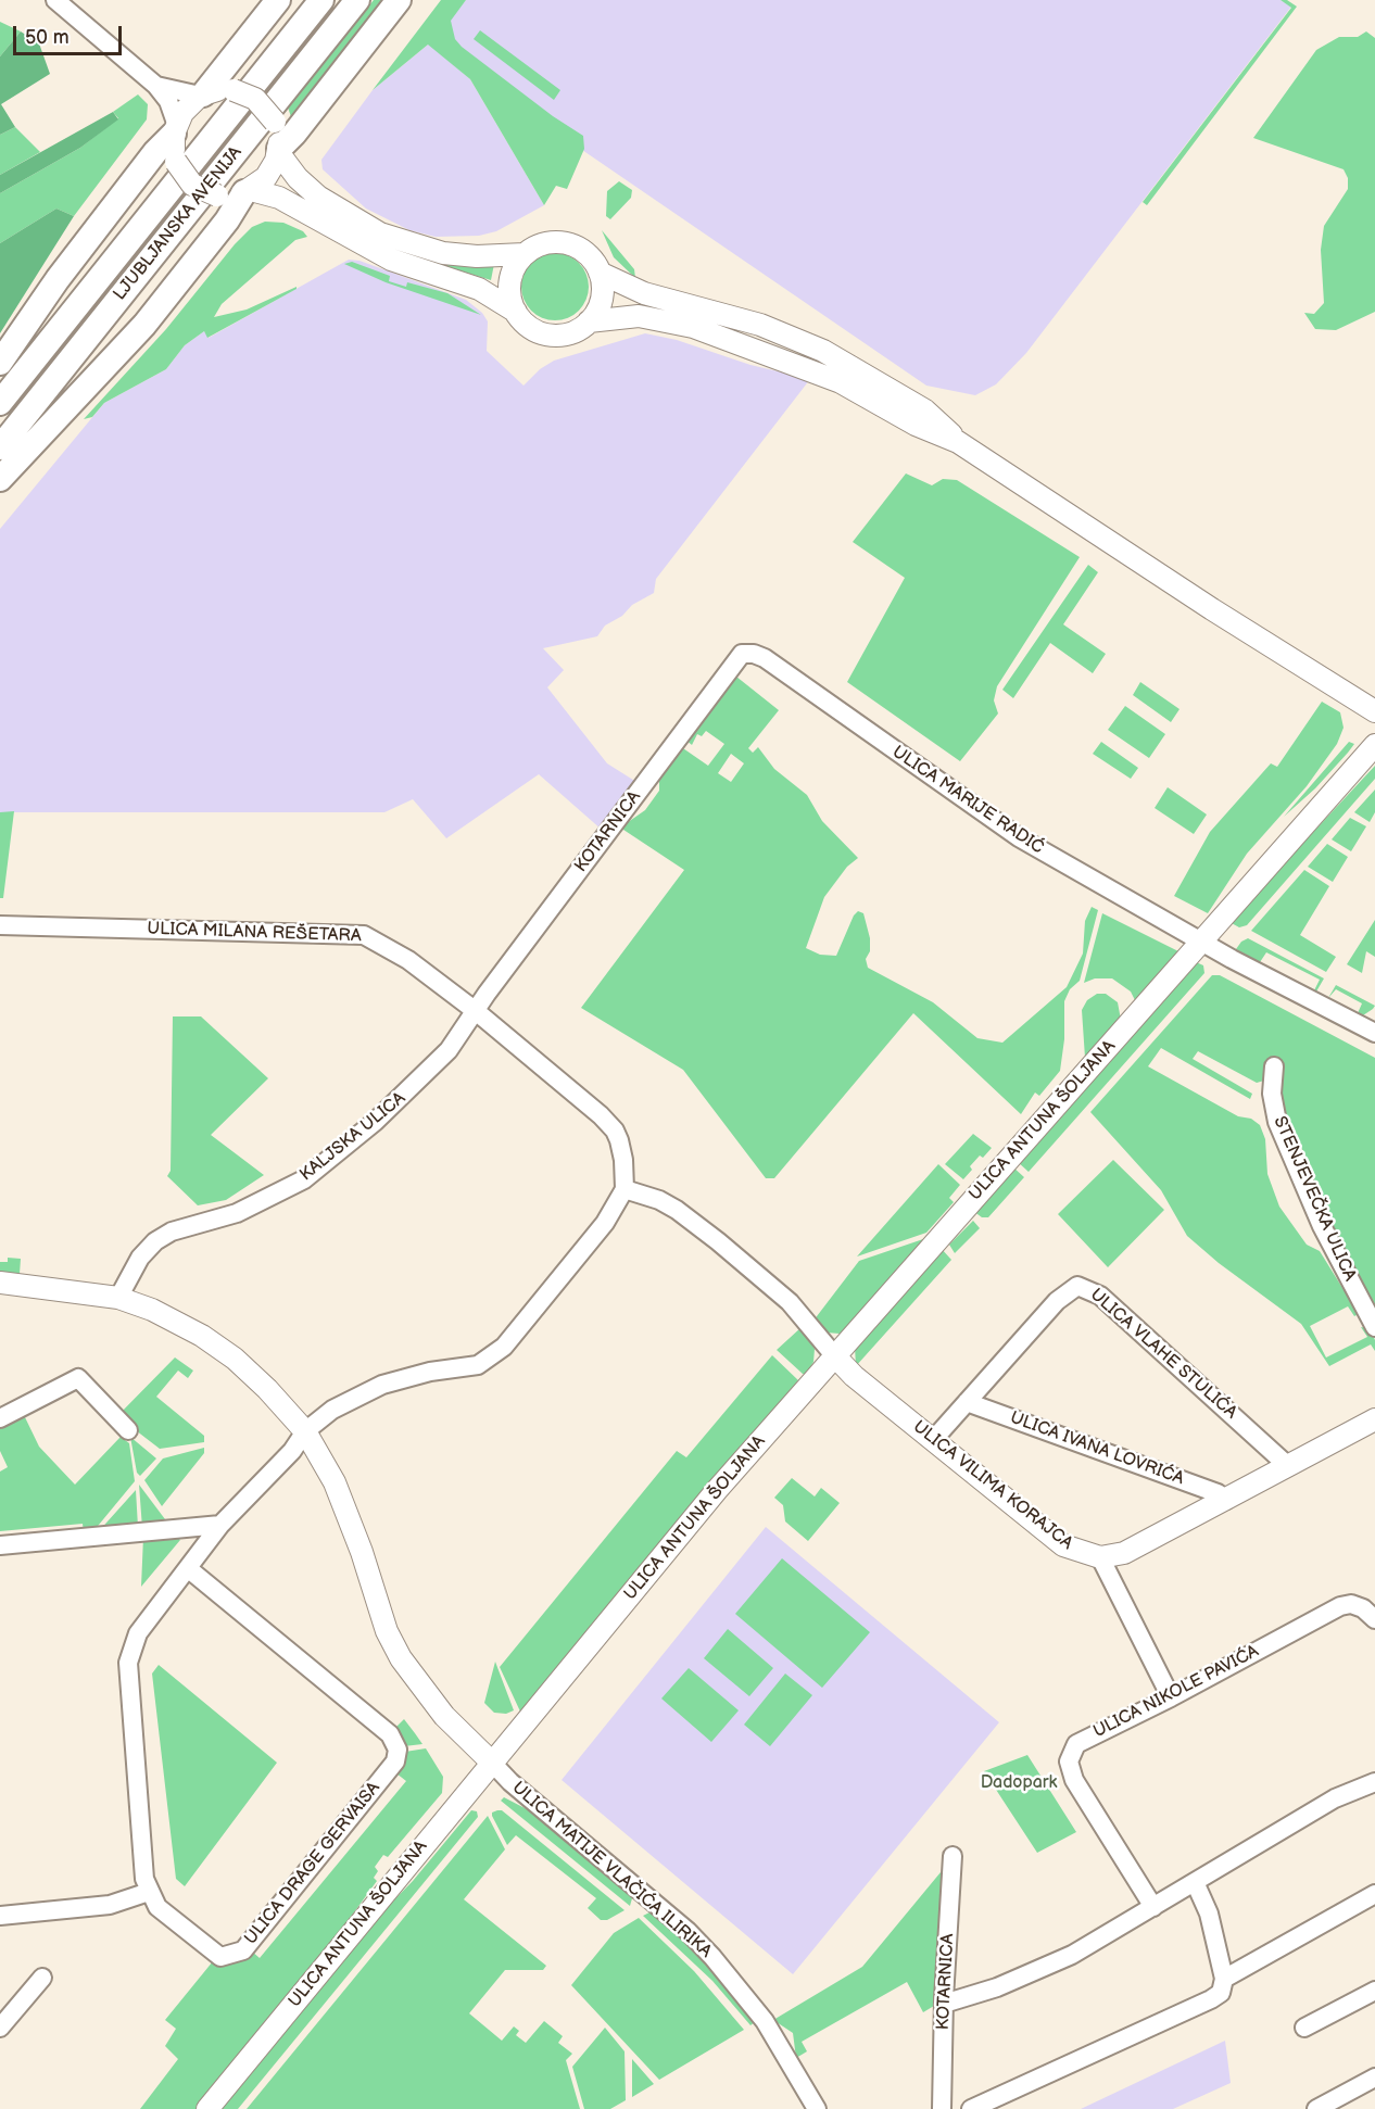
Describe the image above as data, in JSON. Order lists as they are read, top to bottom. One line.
{"streets":{"main road":["LJUBLJANSKA AVENIJA"],"street":["ULICA MARIJE RADIĆ","KOTARNICA","ULICA MILANA REŠETARA","ULICA ANTUNA ŠOLJANA","KALJSKA ULICA","STENJEVEČKA ULICA","ULICA VLAHE STULIĆA","ULICA IVANA LOVRIĆA","ULICA VILIMA KORAJCA","ULICA NIKOLE PAVIĆA","ULICA DRAGE GERVAISA","ULICA MATIJE VLAČIĆA ILIRIKA"]},"crossings":[["ULICA MARIJE RADIĆ","KOTARNICA"],["ULICA MARIJE RADIĆ","ULICA ANTUNA ŠOLJANA"],["KOTARNICA","ULICA MILANA REŠETARA"],["KOTARNICA","KALJSKA ULICA"],["ULICA MILANA REŠETARA","KALJSKA ULICA"],["ULICA MILANA REŠETARA","ULICA DRAGE GERVAISA"],["ULICA ANTUNA ŠOLJANA","ULICA VILIMA KORAJCA"],["ULICA ANTUNA ŠOLJANA","ULICA MATIJE VLAČIĆA ILIRIKA"],["ULICA VLAHE STULIĆA","ULICA IVANA LOVRIĆA"],["ULICA VLAHE STULIĆA","ULICA VILIMA KORAJCA"]],"parks":["Dadopark"],"scale_bar":"50 m"}
